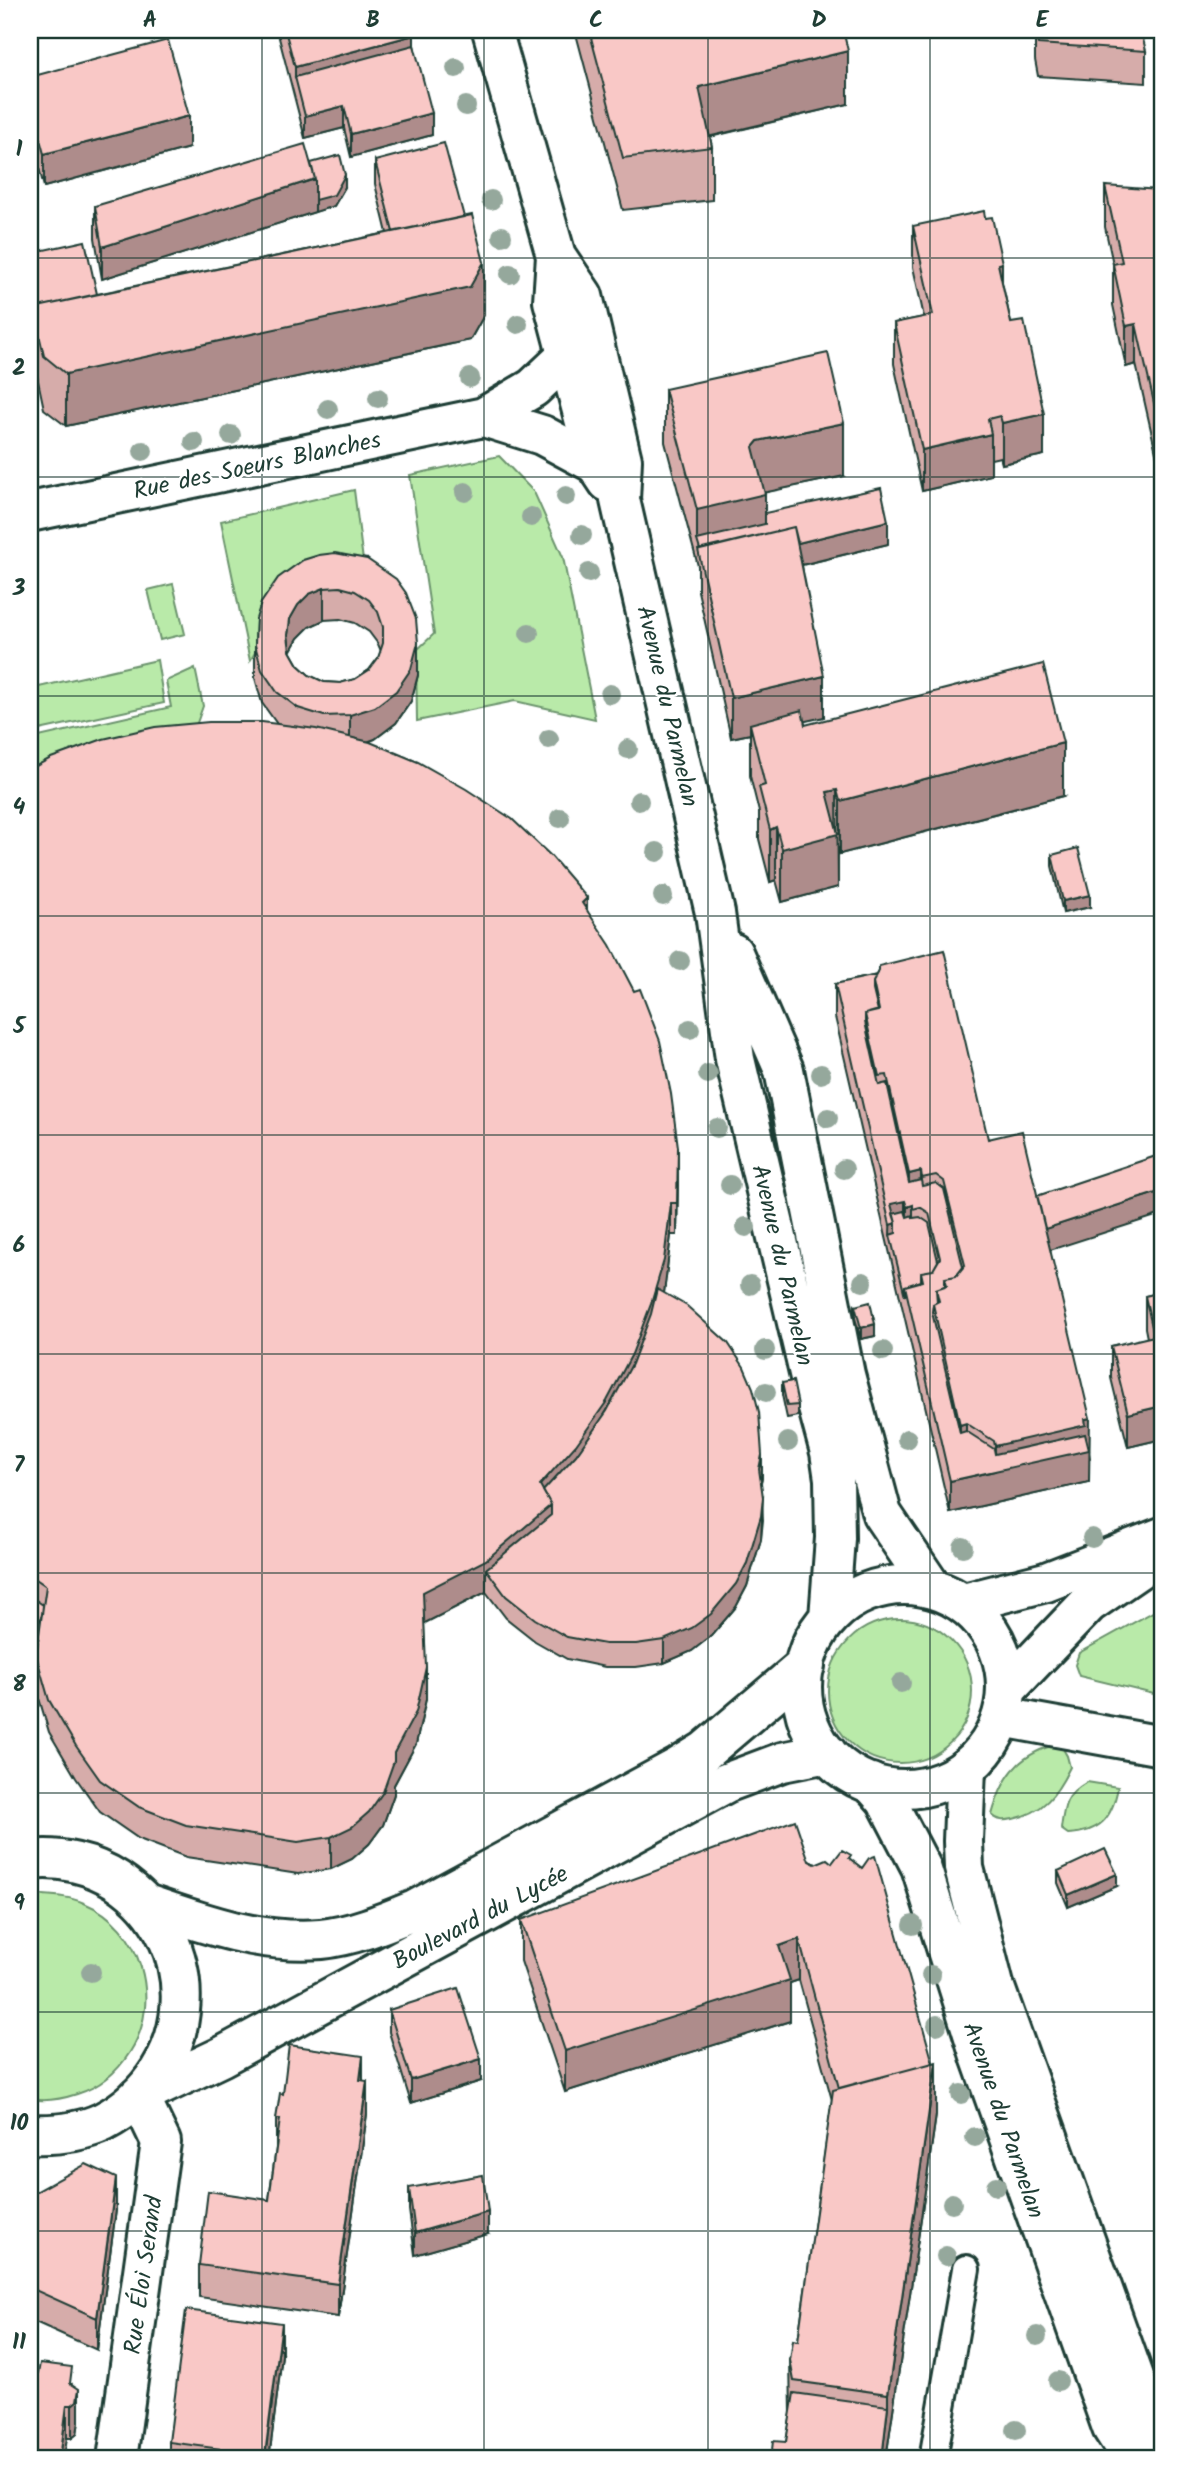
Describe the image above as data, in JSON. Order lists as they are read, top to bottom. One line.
{"streets":{"main road":["Rue des Soeurs Blanches","Avenue du Parmelan","Boulevard du Lycée","Rue Éloi Serand"]},"crossings":[["Rue des Soeurs Blanches","Avenue du Parmelan"],["Avenue du Parmelan","Boulevard du Lycée"],["Boulevard du Lycée","Rue Éloi Serand"]],"grid":{"columns":["A","B","C","D","E"],"rows":["1","2","3","4","5","6","7","8","9","10","11"]}}
